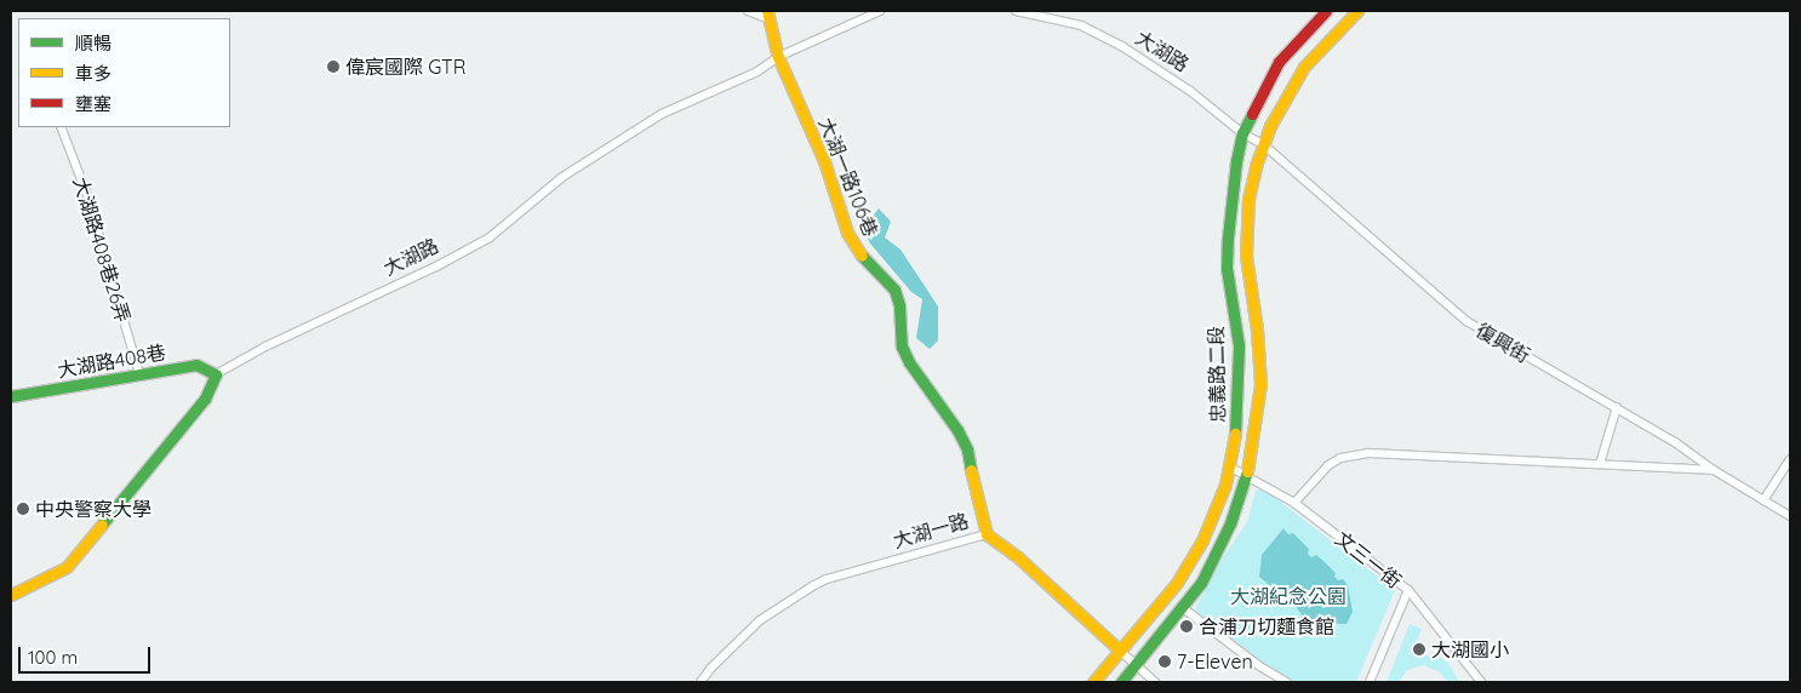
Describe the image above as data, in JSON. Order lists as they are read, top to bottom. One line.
{"streets":{"street":["大湖路","大湖一路106巷","大湖路408巷26弄","復興街","大湖路408巷","忠義路二段","大湖一路","文三一街"]},"crossings":[["大湖路","大湖一路106巷"],["大湖路","復興街"],["大湖路","大湖路408巷"],["大湖路","忠義路二段"],["大湖一路106巷","大湖一路"],["大湖路408巷26弄","大湖路408巷"],["復興街","忠義路二段"],["忠義路二段","大湖一路"],["忠義路二段","文三一街"]],"parks":["大湖紀念公園"],"places":["偉宸國際 GTR","中央警察大學","合浦刀切麵食館","大湖國小","7-Eleven"],"legend":["順暢","車多","壅塞"],"scale_bar":"100 m"}
